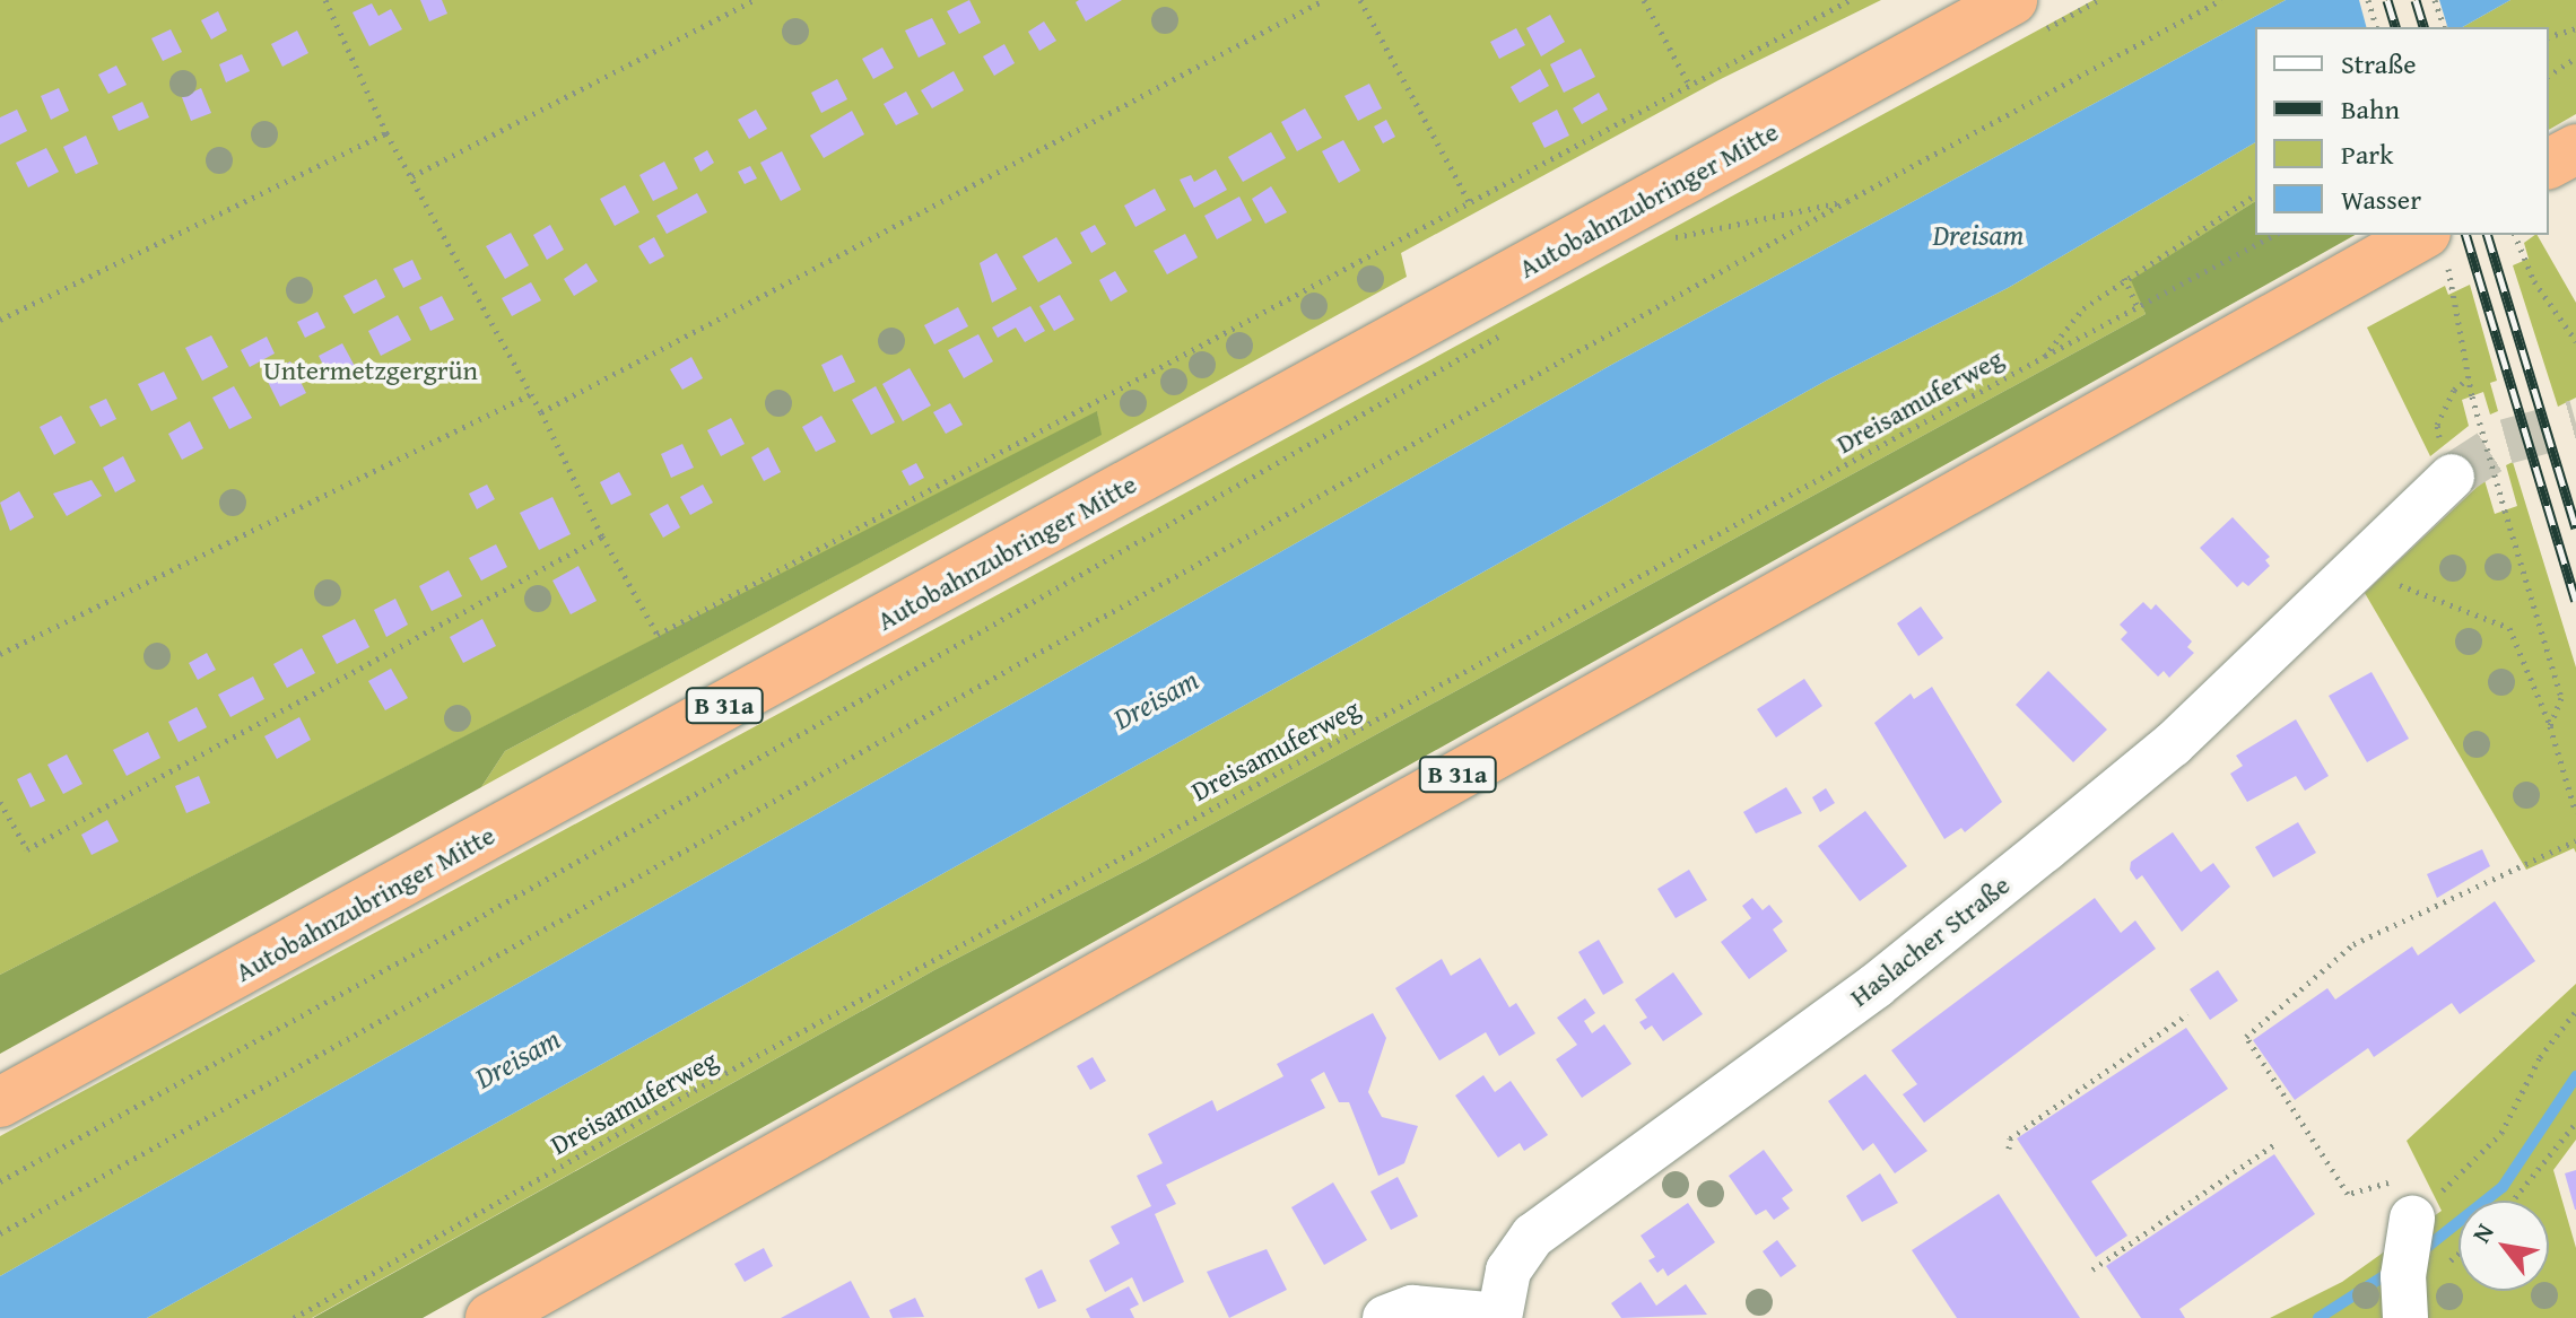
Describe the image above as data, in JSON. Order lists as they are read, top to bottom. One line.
{"streets":{"highway":["Autobahnzubringer Mitte","B 31a"],"street":["Haslacher Straße"],"path":["Dreisamuferweg"]},"water":["Dreisam"],"parks":["Untermetzgergrün"],"legend":["Straße","Bahn","Park","Wasser"],"north":"top left"}
